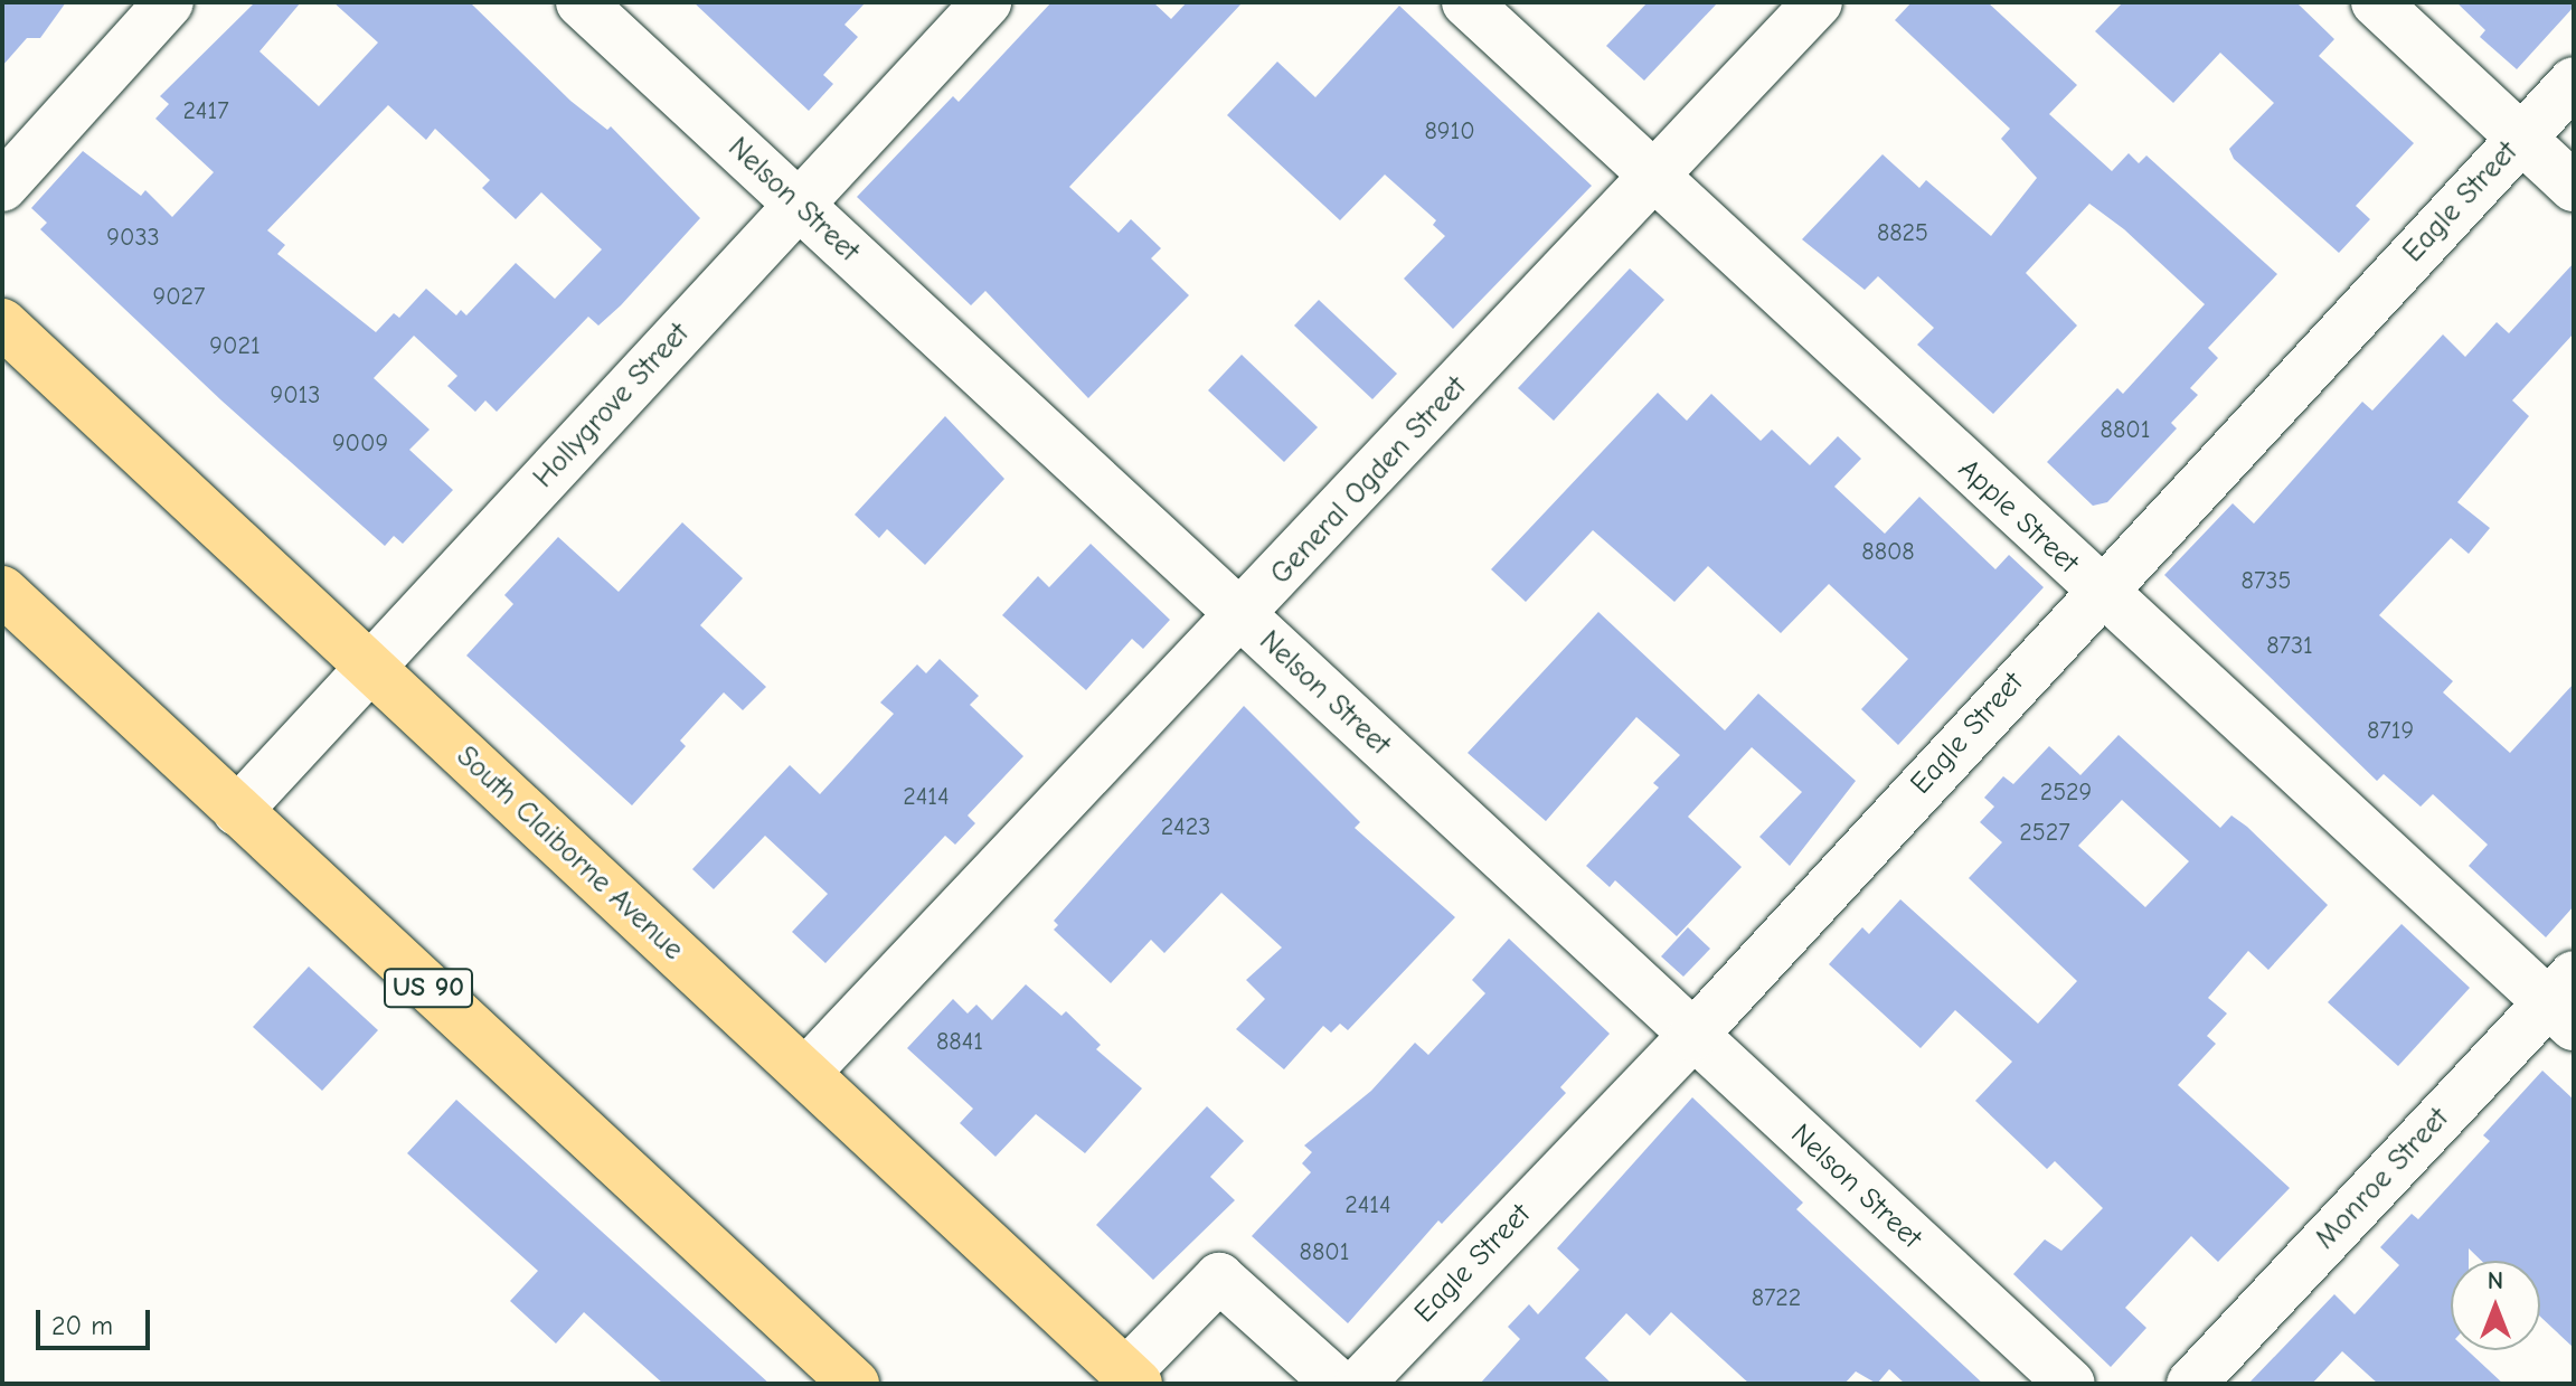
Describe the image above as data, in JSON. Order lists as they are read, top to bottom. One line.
{"streets":{"main road":["South Claiborne Avenue","US 90"],"street":["Nelson Street","Eagle Street","Hollygrove Street","General Ogden Street","Apple Street","Monroe Street"]},"crossings":[["Nelson Street","Eagle Street"],["Nelson Street","Hollygrove Street"],["Nelson Street","General Ogden Street"],["Eagle Street","Apple Street"],["Hollygrove Street","South Claiborne Avenue"],["Hollygrove Street","US 90"],["General Ogden Street","Apple Street"],["General Ogden Street","South Claiborne Avenue"],["Apple Street","Monroe Street"]],"house_numbers":["2417","8910","8825","9033","9027","9021","9013","8801","9009","8808","8735","8731","8719","2529","2414","2423","2527","8841","2414","8801","8722"],"scale_bar":"20 m","north":"top"}
